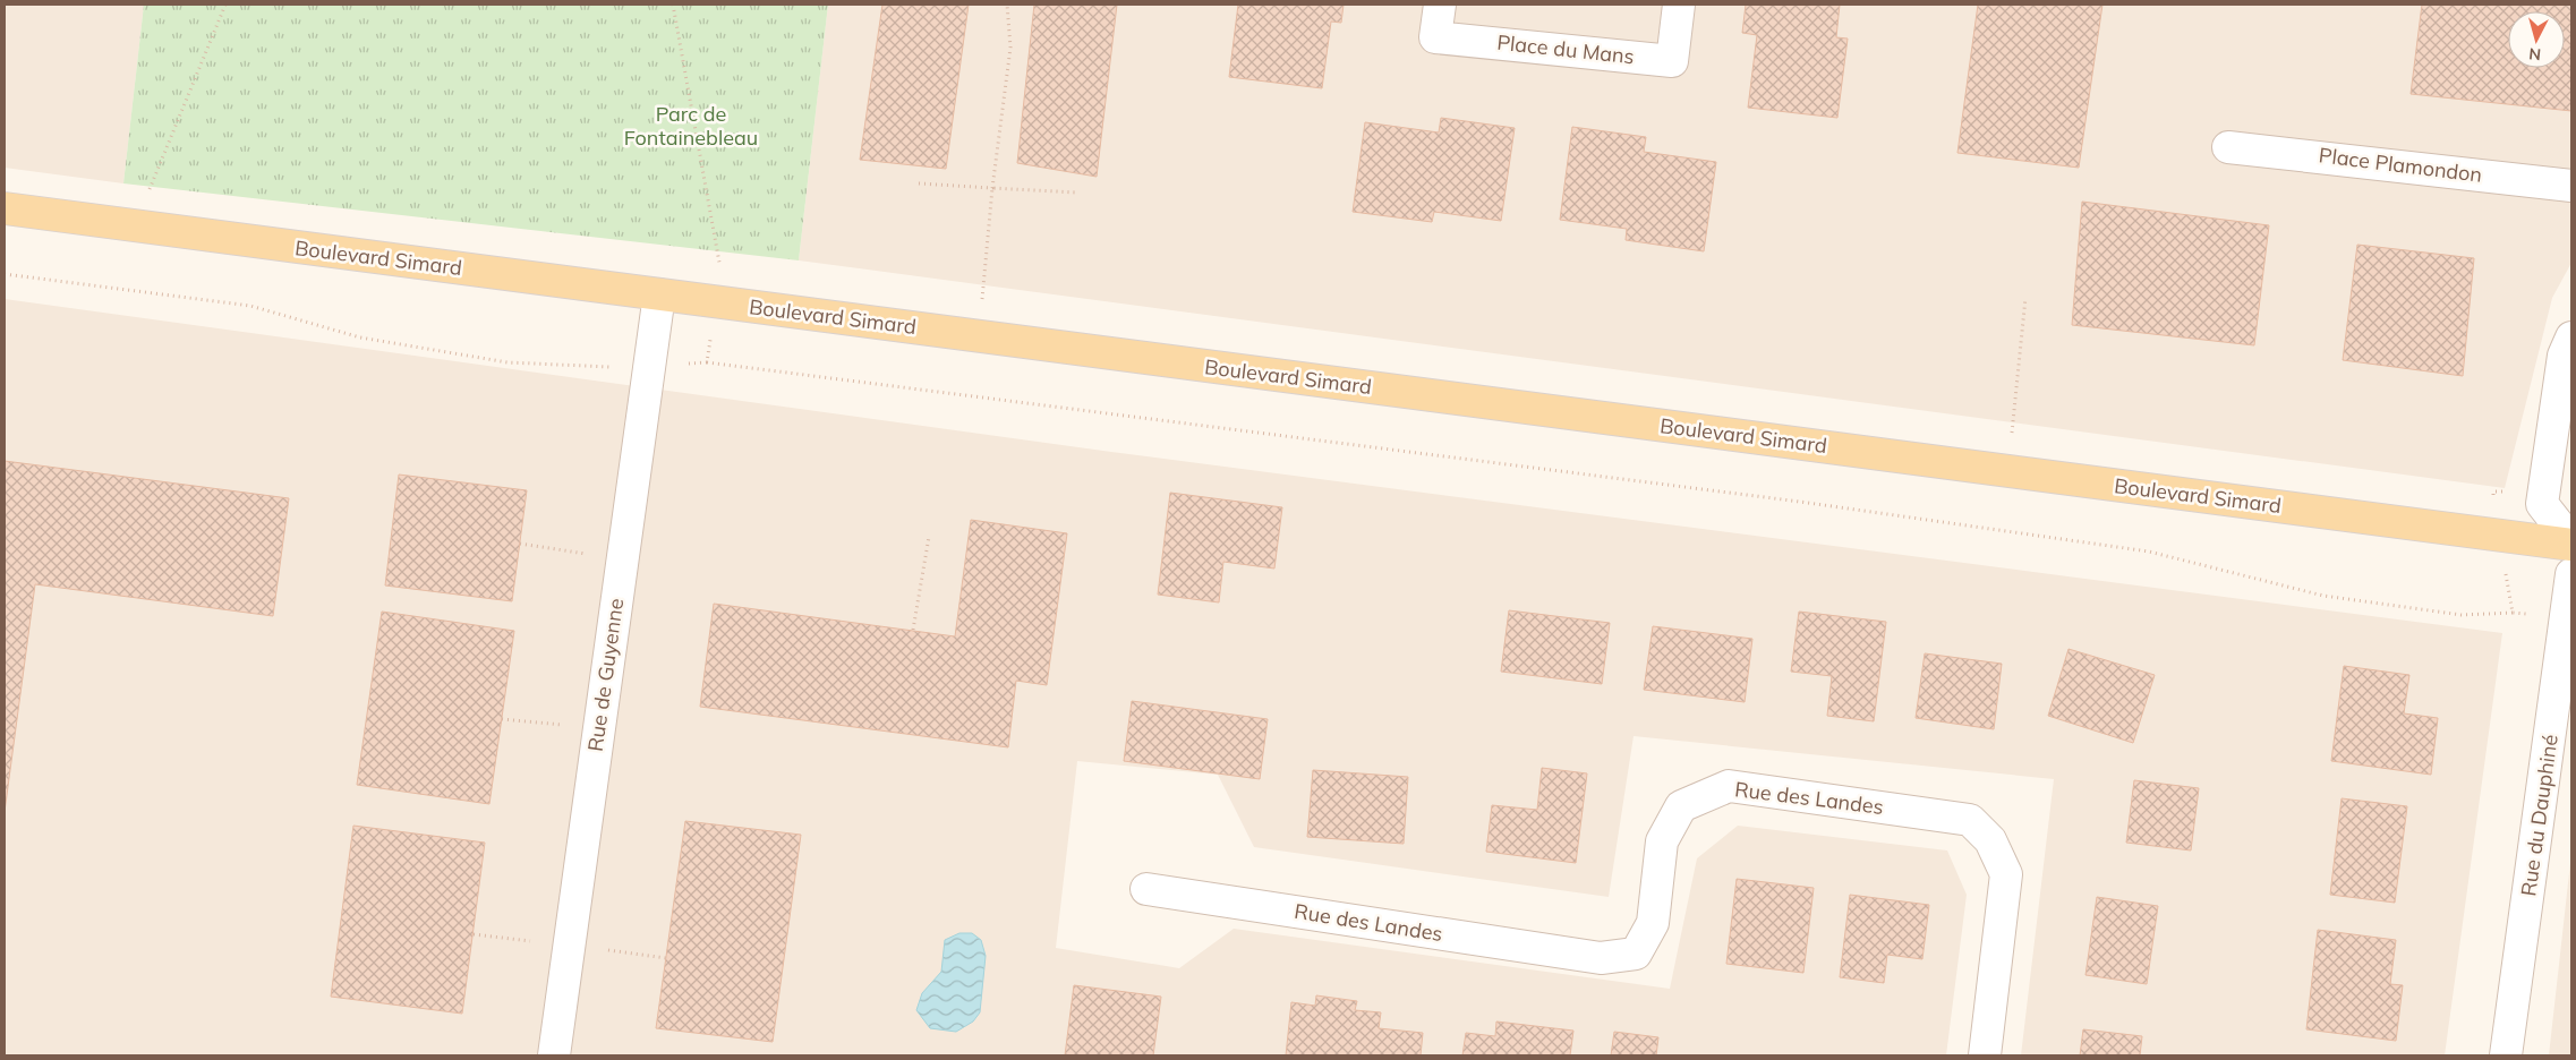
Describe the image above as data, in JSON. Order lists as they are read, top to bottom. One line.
{"streets":{"main road":["Boulevard Simard"],"street":["Place du Mans","Place Plamondon","Rue de Guyenne","Rue des Landes","Rue du Dauphiné"]},"crossings":[["Boulevard Simard","Rue de Guyenne"]],"parks":["Parc de Fontainebleau"],"north":"bottom"}
